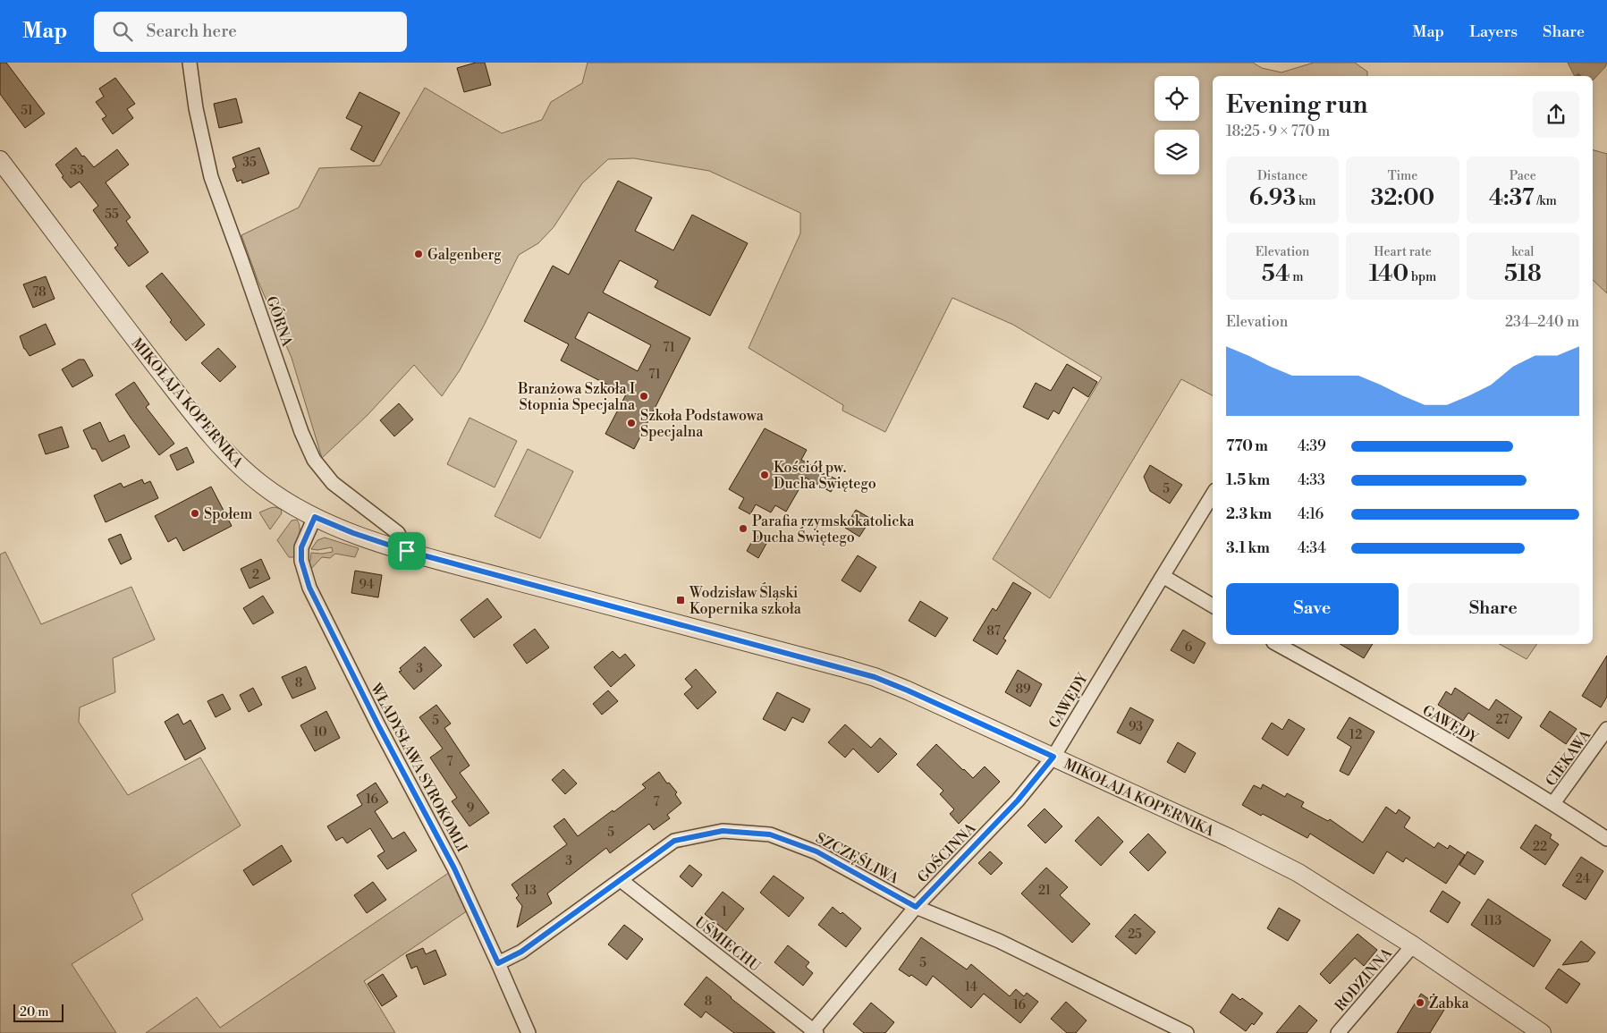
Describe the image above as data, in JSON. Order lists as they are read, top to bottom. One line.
{"streets":{"street":["GÓRNA","MIKOŁAJA KOPERNIKA","GAWĘDY","CIEKAWA","WŁADYSŁAWA SYROKOMLI","GOŚCINNA","SZCZĘŚLIWA","UŚMIECHU","RODZINNA"]},"crossings":[["GÓRNA","MIKOŁAJA KOPERNIKA"],["MIKOŁAJA KOPERNIKA","GAWĘDY"],["MIKOŁAJA KOPERNIKA","WŁADYSŁAWA SYROKOMLI"],["MIKOŁAJA KOPERNIKA","GOŚCINNA"],["MIKOŁAJA KOPERNIKA","RODZINNA"],["GAWĘDY","CIEKAWA"],["GAWĘDY","GOŚCINNA"],["WŁADYSŁAWA SYROKOMLI","SZCZĘŚLIWA"],["GOŚCINNA","SZCZĘŚLIWA"],["GOŚCINNA","UŚMIECHU"],["SZCZĘŚLIWA","UŚMIECHU"]],"places":{"other":["Galgenberg","Branżowa Szkoła I Stopnia Specjalna","Szkoła Podstawowa Specjalna","Kościół pw. Ducha Świętego","Społem","Parafia rzymskokatolicka Ducha Świętego","Żabka"],"transit":["Wodzisław Śląski Kopernika szkoła"]},"house_numbers":["51","35","53","55","78","71","71","5","2","94","87","6","3","8","89","27","5","93","10","12","7","16","7","9","5","22","3","24","13","21","1","113","25","5","14","8","16"],"scale_bar":"20 m","page":{"header":"Map","search":"Search here","nav":["Map","Layers","Share"],"heading":["Evening run","18:25 · 9 × 770 m"],"stats":[["Distance","6.93 km"],["Time","32:00"],["Pace","4:37 /km"],["Elevation","54 m"],["Heart rate","140 bpm"],["kcal","518"]],"chart":["Elevation","234–240 m"],"list":[{"name":"770 m","note":"4:39"},{"name":"1.5 km","note":"4:33"},{"name":"2.3 km","note":"4:16"},{"name":"3.1 km","note":"4:34"}],"buttons":["Save","Share"],"scale":"20 m"}}
